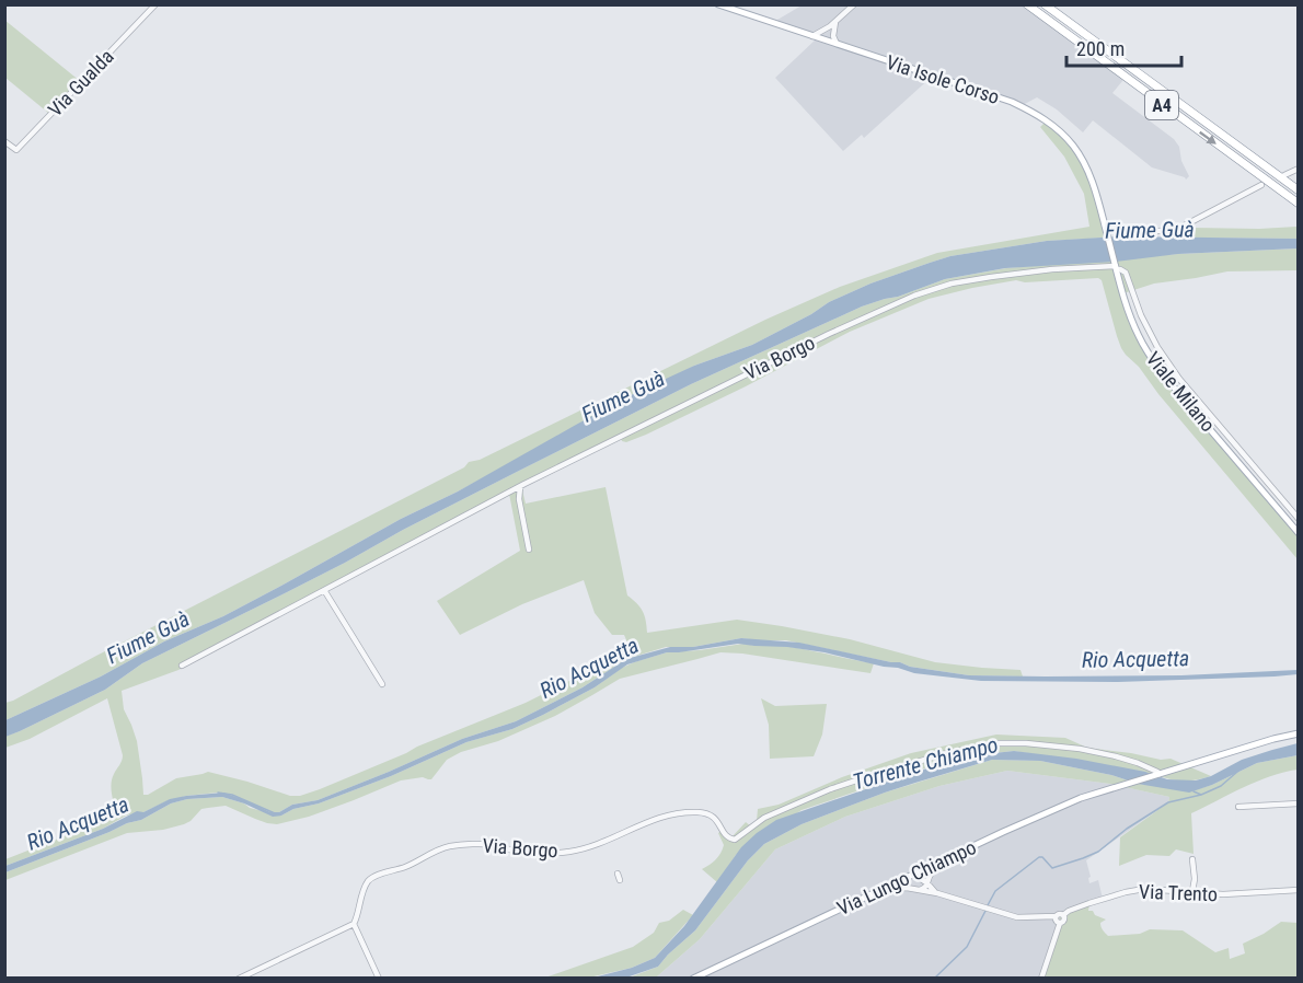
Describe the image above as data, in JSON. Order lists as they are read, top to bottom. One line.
{"streets":{"highway":["A4"],"main road":["Via Isole Corso","Viale Milano","Via Lungo Chiampo"],"street":["Via Gualda","Via Borgo","Via Trento"]},"crossings":[["Via Isole Corso","Viale Milano"],["Via Borgo","Viale Milano"],["Via Borgo","Via Lungo Chiampo"],["Via Lungo Chiampo","Via Trento"]],"water":["Fiume Guà","Rio Acquetta","Torrente Chiampo"],"scale_bar":"200 m"}
